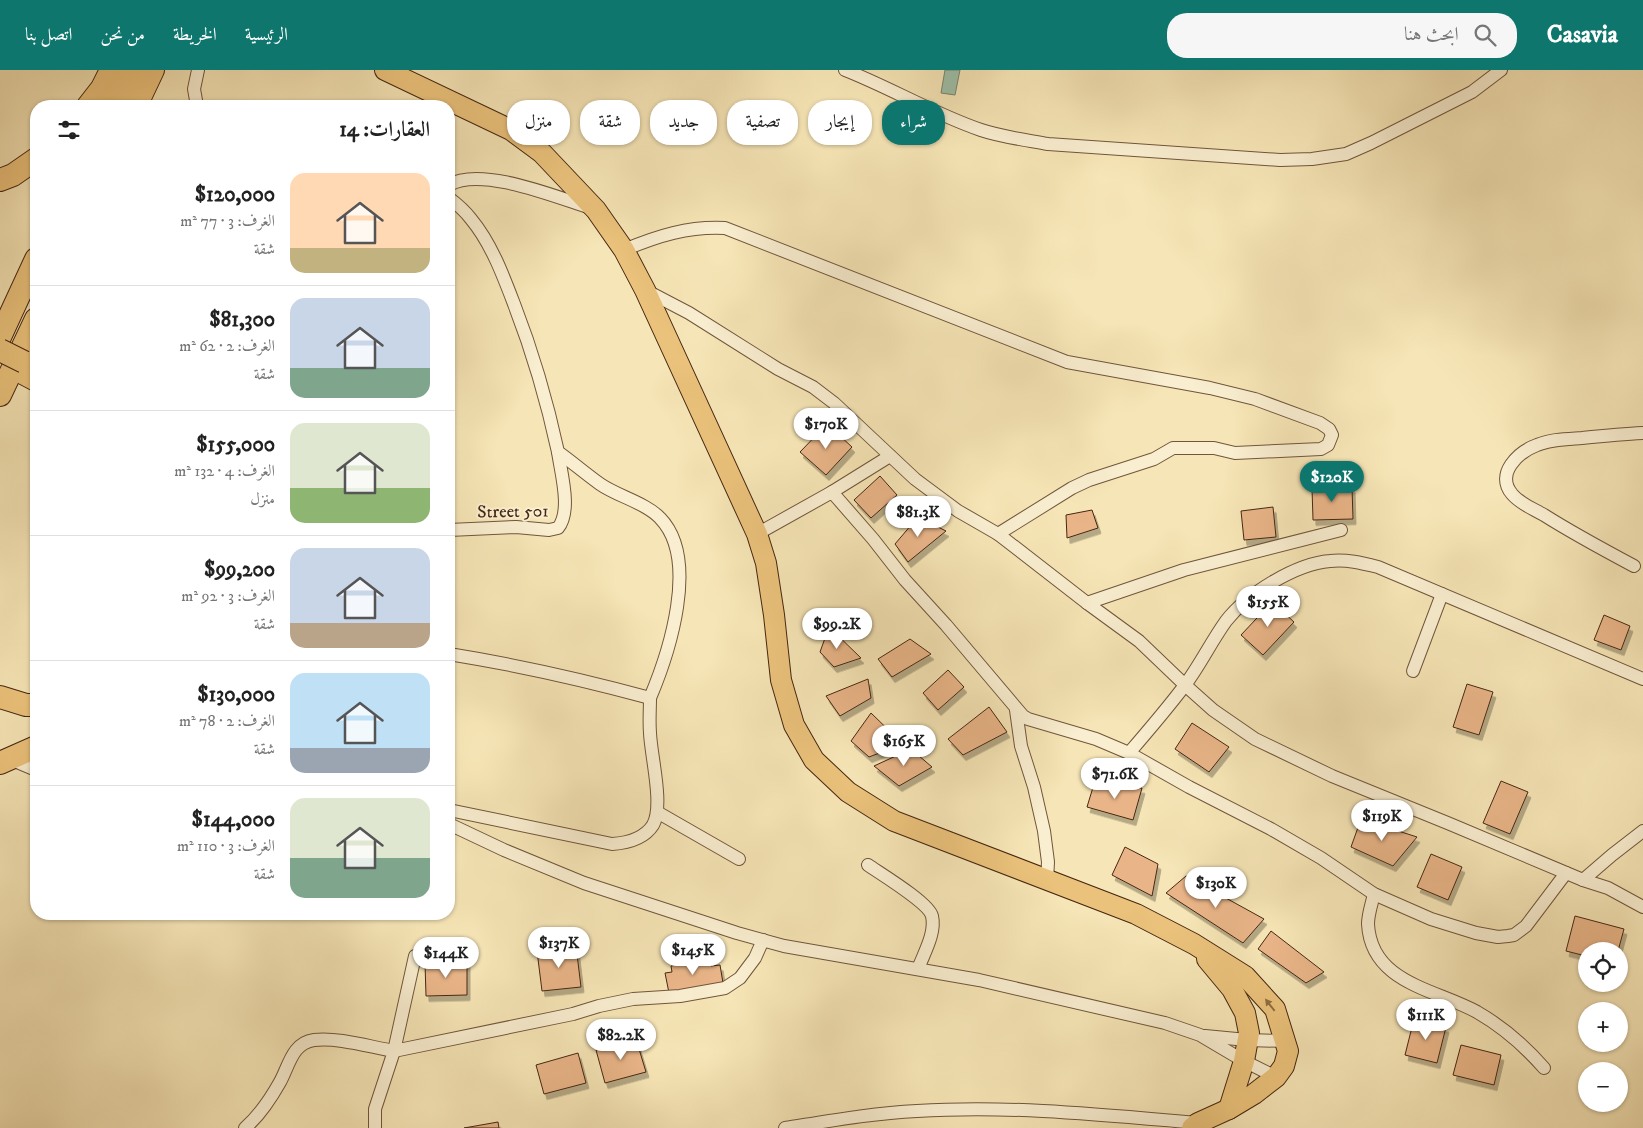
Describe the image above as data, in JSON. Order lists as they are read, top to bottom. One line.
{"streets":{"street":["Street 501"]},"page":{"header":"Casavia","search":"ابحث هنا","nav":["الرئيسية","الخريطة","من نحن","اتصل بنا"],"chip":["شراء","إيجار","تصفية","جديد","شقة","منزل"],"heading":"العقارات: 14","list":[{"name":"$120,000","note":"الغرف: 3 · 77 m² · شقة"},{"name":"$81,300","note":"الغرف: 2 · 62 m² · شقة"},{"name":"$155,000","note":"الغرف: 4 · 132 m² · منزل"},{"name":"$99,200","note":"الغرف: 3 · 92 m² · شقة"},{"name":"$130,000","note":"الغرف: 2 · 78 m² · شقة"},{"name":"$144,000","note":"الغرف: 3 · 110 m² · شقة"}],"price":["$170K","$120K","$81.3K","$155K","$99.2K","$165K","$71.6K","$119K","$130K","$137K","$145K","$144K","$111K","$82.2K"],"map_buttons":["+","−"]}}
